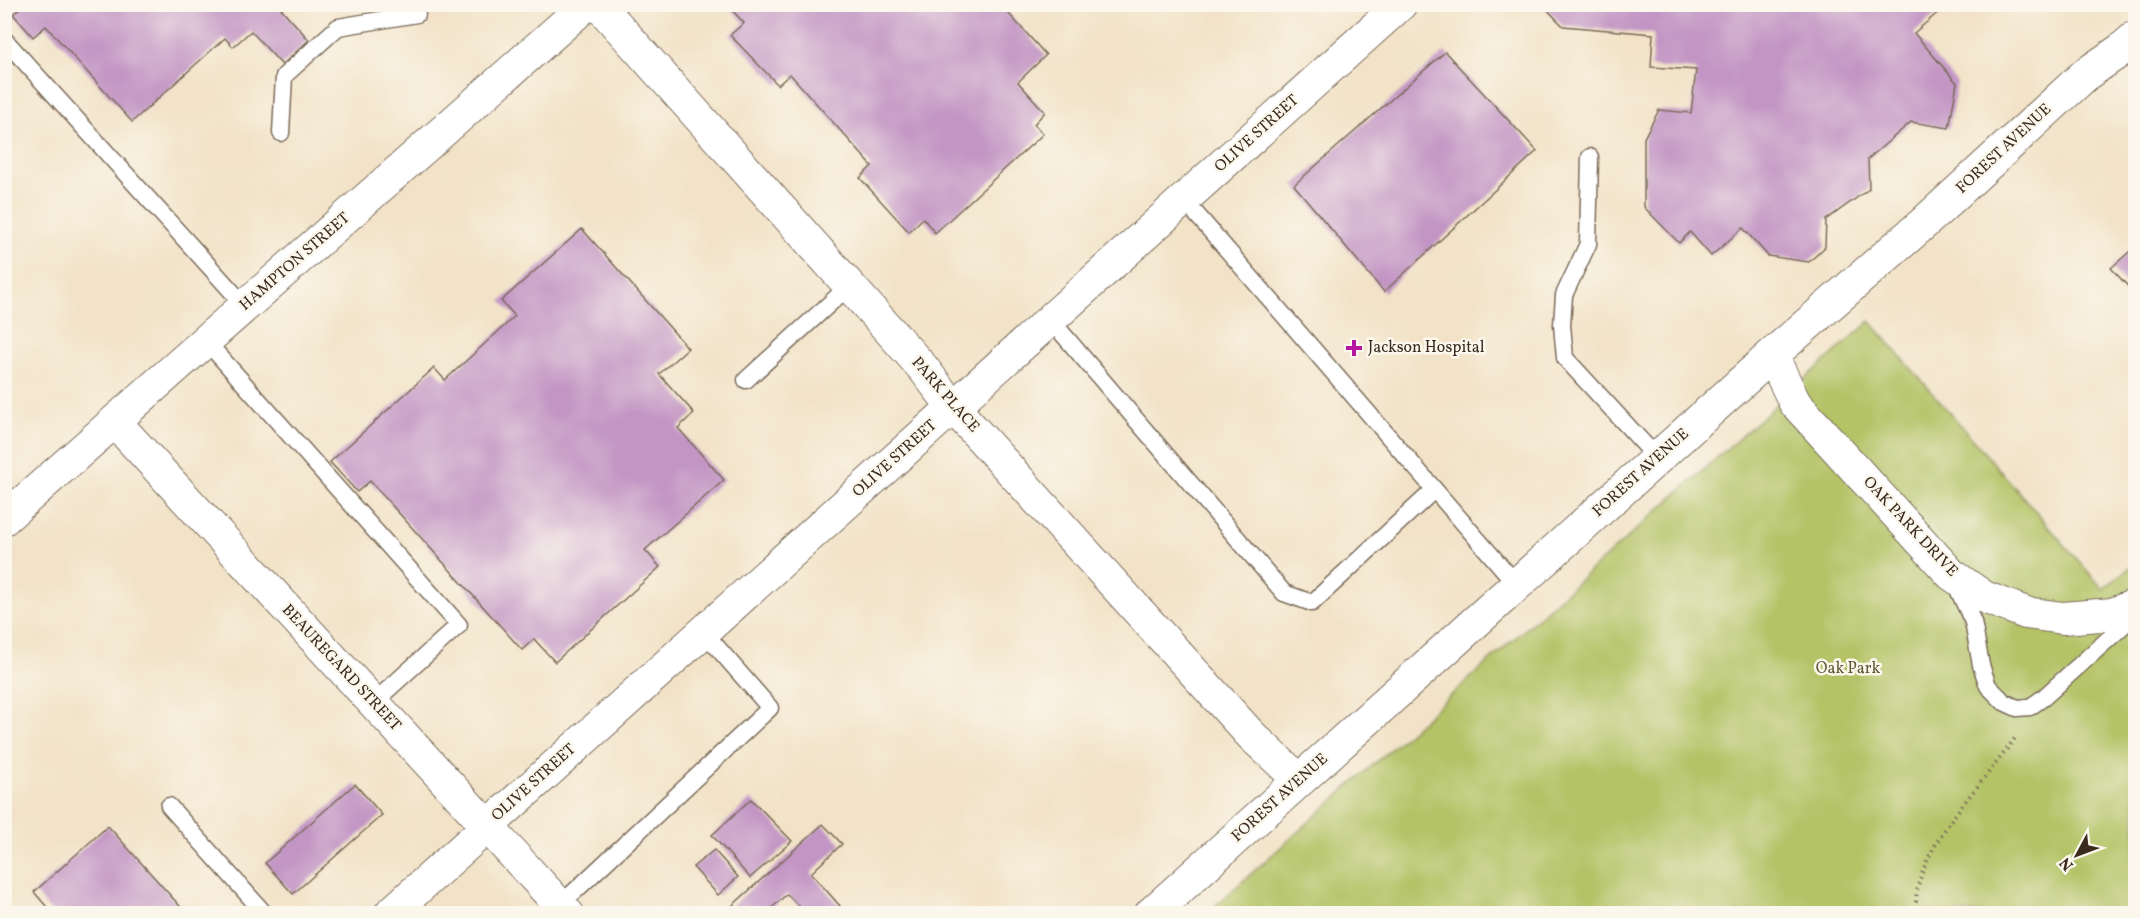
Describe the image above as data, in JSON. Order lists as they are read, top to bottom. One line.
{"streets":{"street":["OLIVE STREET","FOREST AVENUE","HAMPTON STREET","PARK PLACE","OAK PARK DRIVE","BEAUREGARD STREET"]},"crossings":[["OLIVE STREET","PARK PLACE"],["OLIVE STREET","BEAUREGARD STREET"],["FOREST AVENUE","PARK PLACE"],["FOREST AVENUE","OAK PARK DRIVE"],["HAMPTON STREET","BEAUREGARD STREET"]],"parks":["Oak Park"],"places":{"health":["Jackson Hospital"]},"north":"bottom left"}
